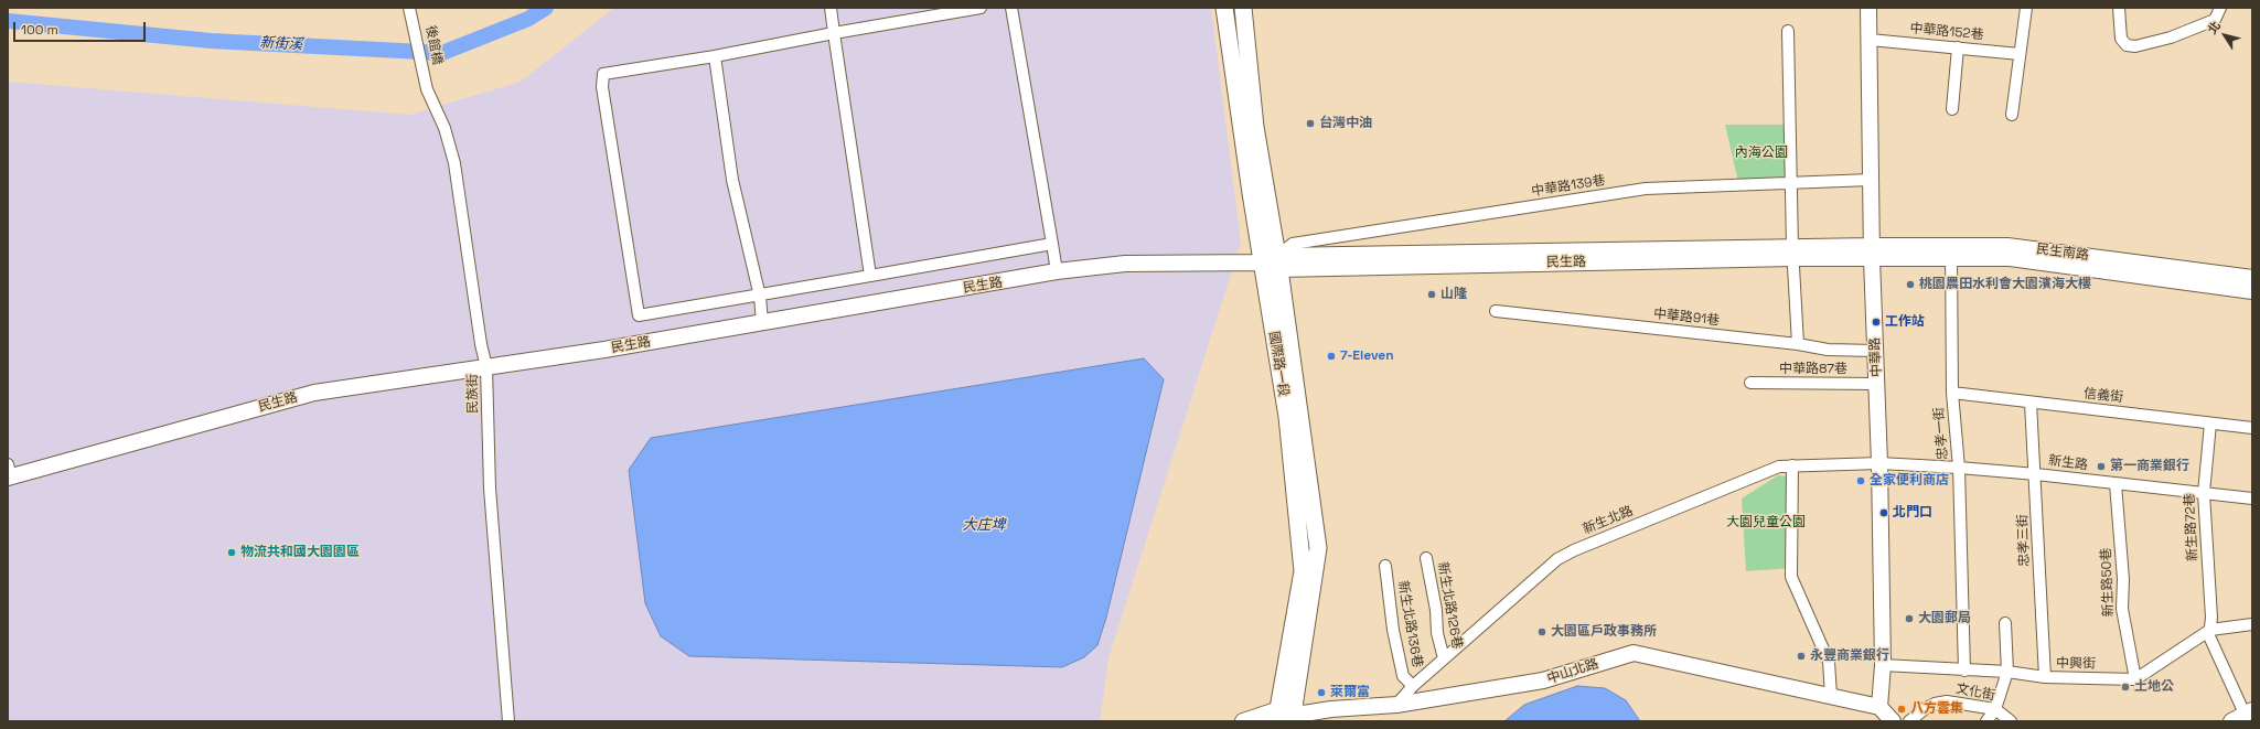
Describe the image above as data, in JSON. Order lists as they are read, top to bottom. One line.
{"streets":{"main road":["民生南路","民生路","中華路","國際路一段","中山北路"],"street":["中華路152巷","後館橋","中華路139巷","中華路91巷","中華路87巷","民族街","信義街","忠孝一街","新生路","新生北路","新生路72巷","忠孝三街","新生路50巷","新生北路126巷","新生北路136巷","中興街","文化街"]},"crossings":[["中華路152巷","中華路"],["後館橋","民族街"],["中華路139巷","民生路"],["中華路139巷","中華路"],["中華路139巷","國際路一段"],["民生南路","民生路"],["民生南路","中華路"],["民生南路","忠孝一街"],["民生路","中華路"],["民生路","國際路一段"],["民生路","民族街"],["中華路91巷","中華路"],["中華路","中華路87巷"],["中華路","新生路"],["中華路","新生北路"],["中華路","中興街"],["中華路","中山北路"],["國際路一段","中山北路"],["信義街","忠孝一街"],["信義街","新生路72巷"],["信義街","忠孝三街"],["忠孝一街","新生路"],["忠孝一街","中興街"],["新生路","新生北路"],["新生路","新生路72巷"],["新生路","忠孝三街"],["新生路","新生路50巷"],["新生北路","新生北路126巷"],["新生北路","新生北路136巷"],["新生北路","中山北路"],["忠孝三街","中興街"],["新生路50巷","中興街"]],"water":["新街溪","大庄埤"],"parks":["內海公園","大園兒童公園"],"places":["台灣中油","桃園農田水利會大園濱海大樓","山隆","工作站","7-Eleven","第一商業銀行","全家便利商店","北門口","物流共和國大園園區","大園郵局","大園區戶政事務所","永豐商業銀行","土地公","萊爾富","八方雲集"],"scale_bar":"100 m","north":"top left"}
